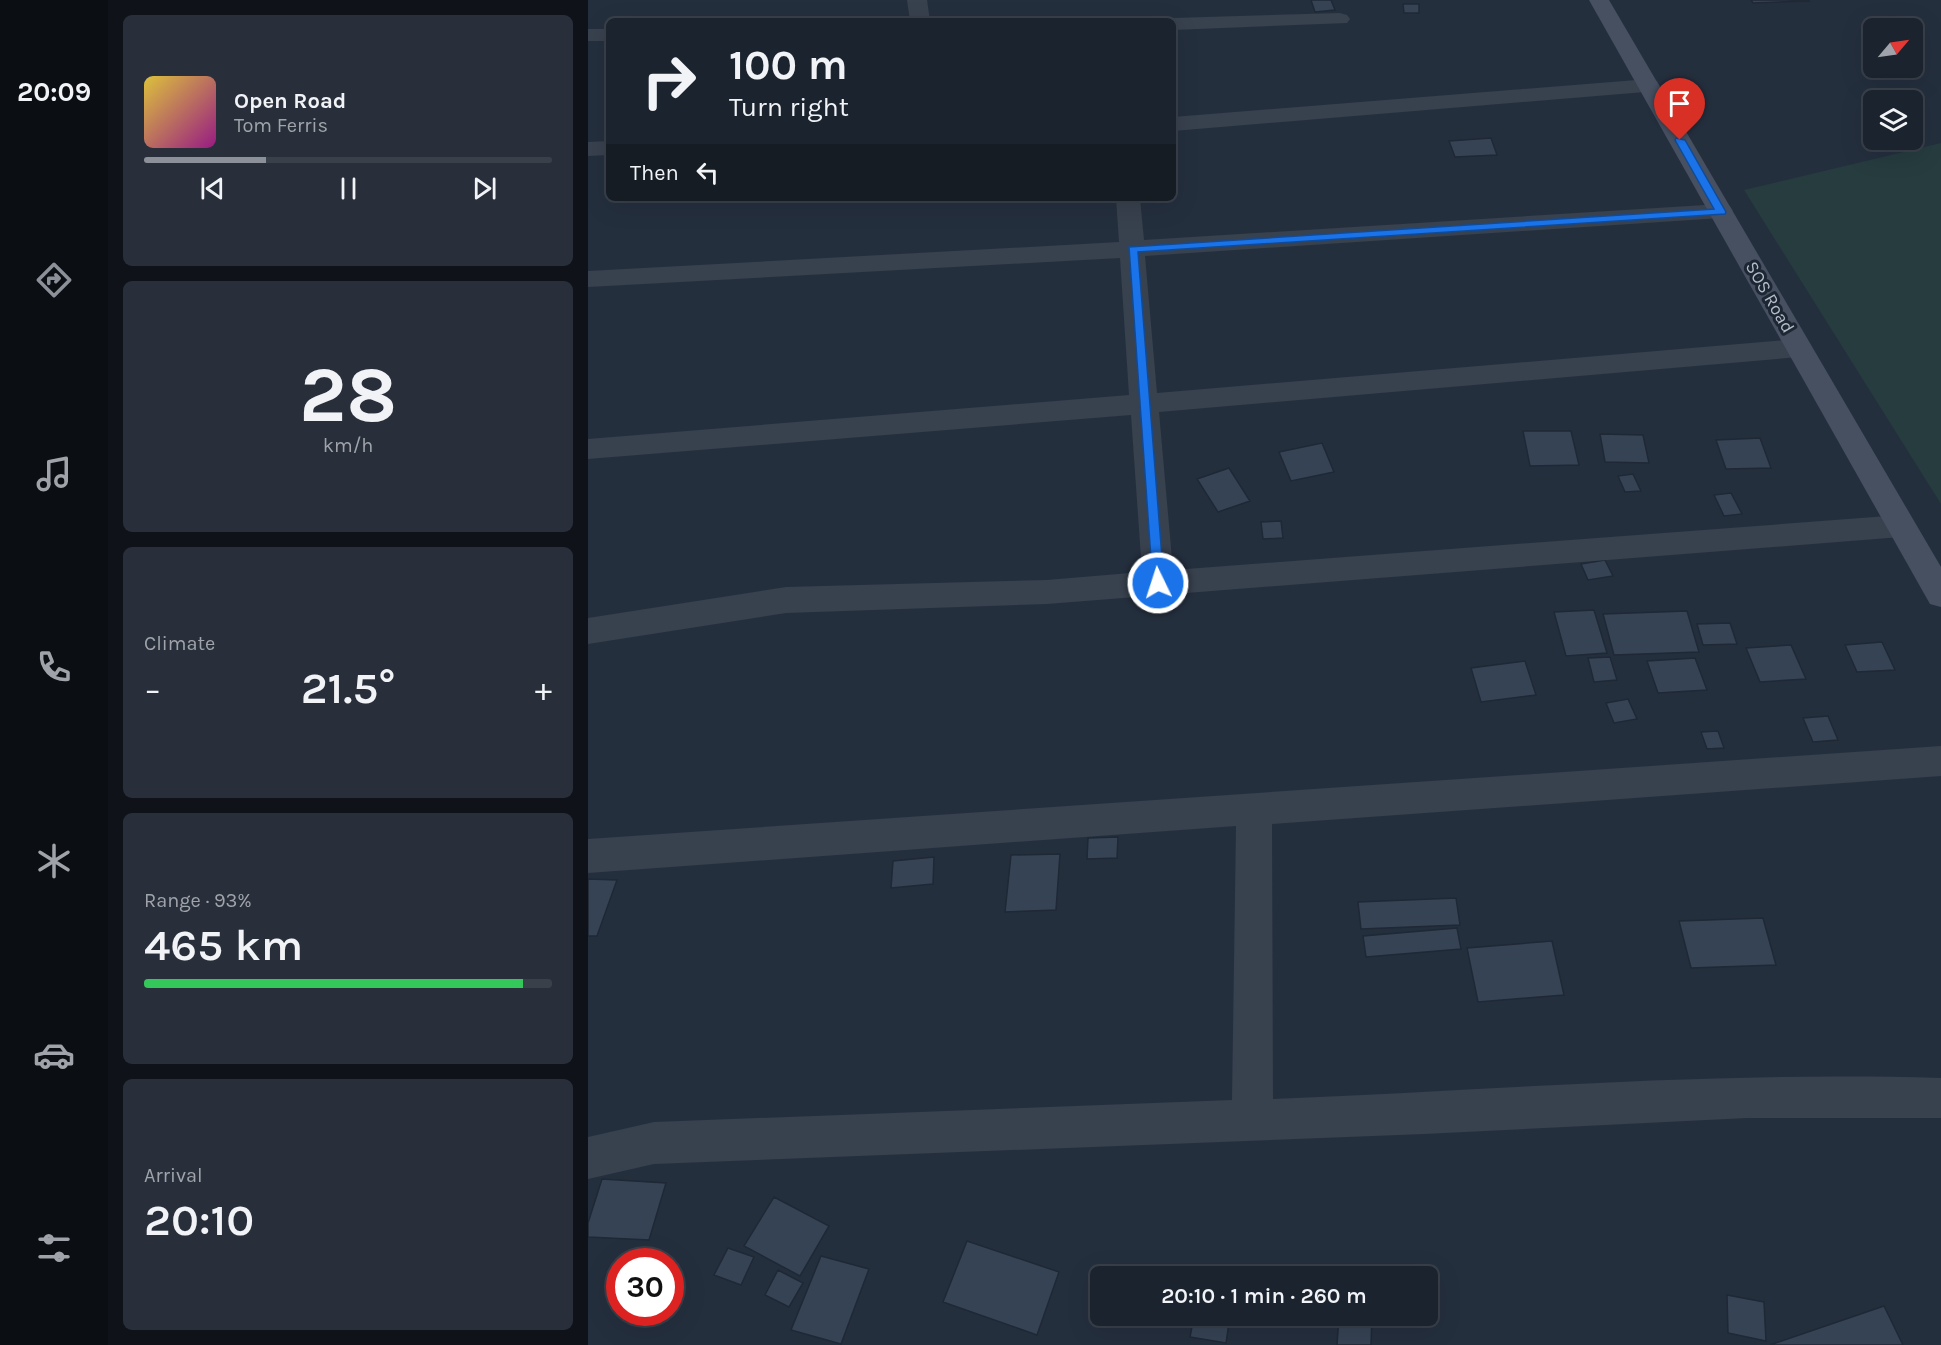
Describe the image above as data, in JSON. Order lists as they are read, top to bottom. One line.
{"streets":{"street":["SOS Road"]},"north":"top right","page":{"tabs":"20:09","turn":["100 m","Turn right"],"song":["Open Road","Tom Ferris"],"then":"Then","tile":[["28","km/h"],"Climate",["Range · 93%","465 km"],["Arrival","20:10"]],"heat":["−","21.5°","+"],"limit":"30","trip":"20:10 · 1 min · 260 m"}}
